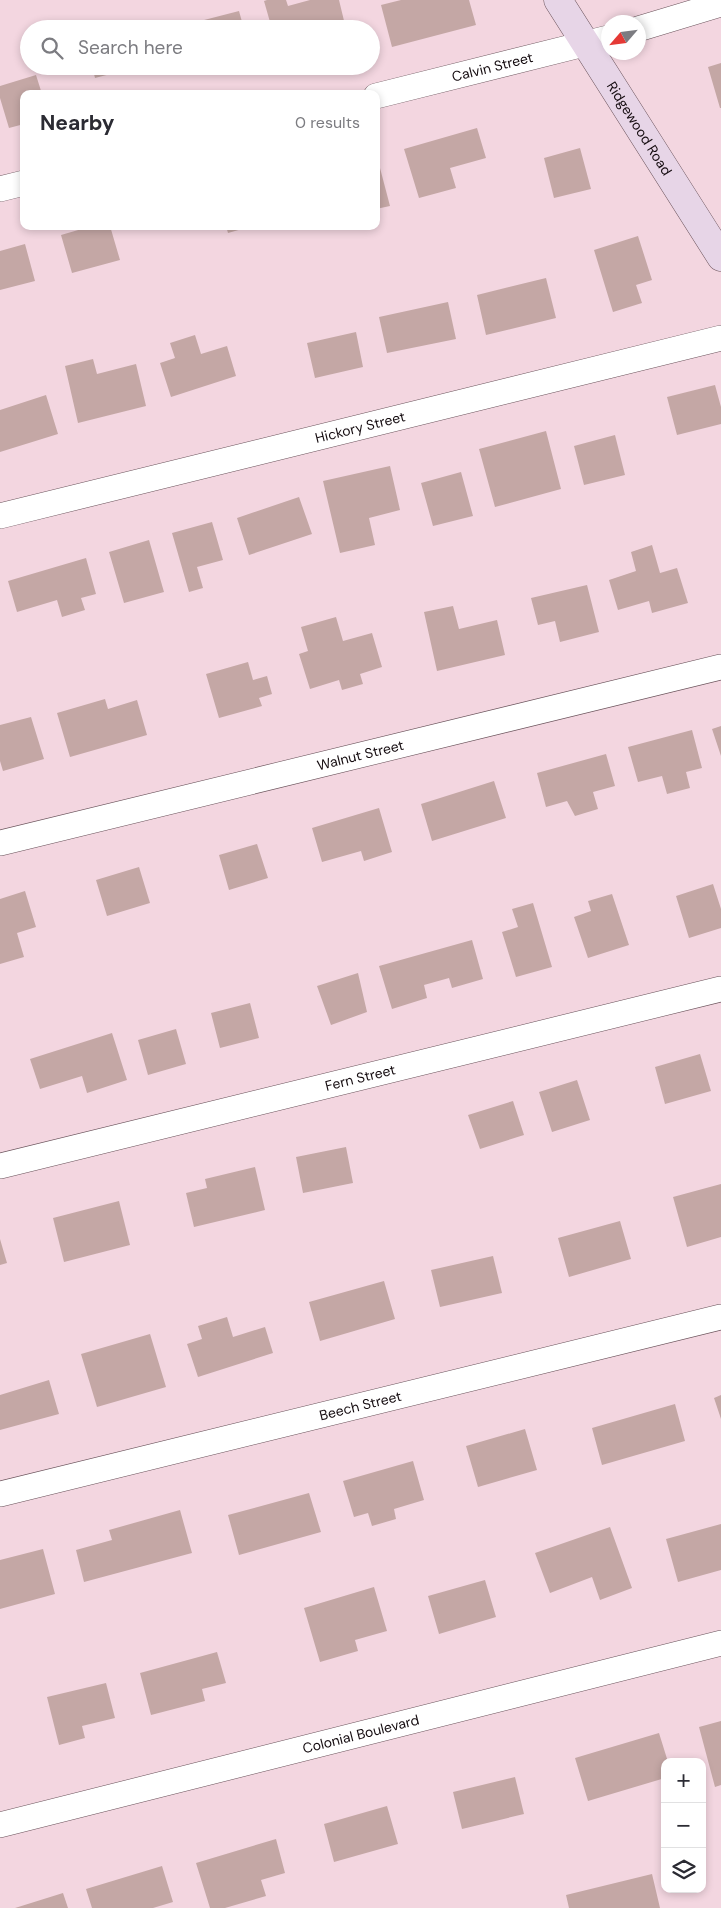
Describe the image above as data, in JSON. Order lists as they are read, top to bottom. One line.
{"streets":{"main road":["Ridgewood Road"],"street":["Calvin Street","Hickory Street","Walnut Street","Fern Street","Beech Street","Colonial Boulevard"]},"crossings":[["Calvin Street","Ridgewood Road"]],"north":"bottom left","page":{"search":"Search here","heading":["Nearby","0 results"],"map_buttons":["+","−"]}}
